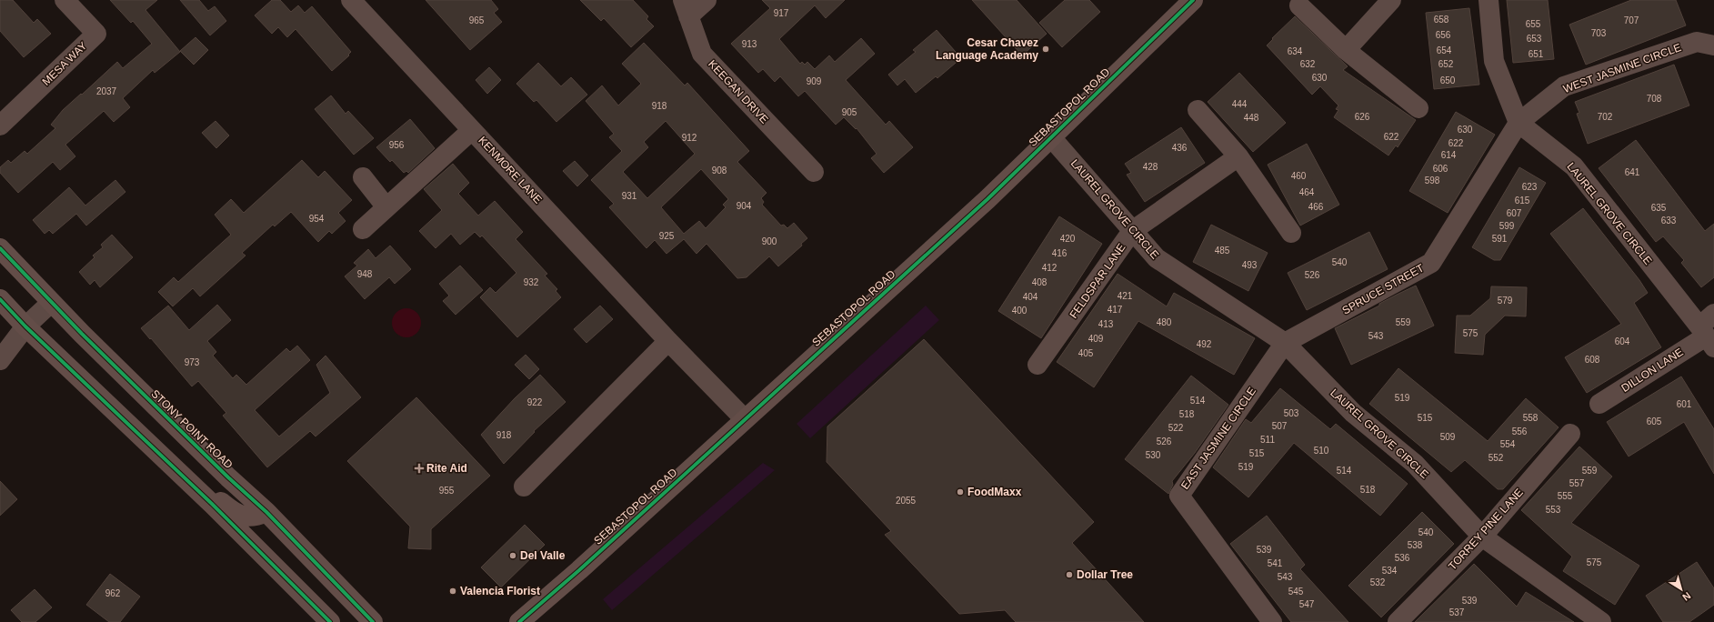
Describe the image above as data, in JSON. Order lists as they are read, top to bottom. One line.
{"streets":{"main road":["SEBASTOPOL ROAD","STONY POINT ROAD"],"street":["MESA WAY","WEST JASMINE CIRCLE","KEEGAN DRIVE","KENMORE LANE","LAUREL GROVE CIRCLE","FELDSPAR LANE","SPRUCE STREET","DILLON LANE","EAST JASMINE CIRCLE","TORREY PINE LANE"]},"crossings":[["WEST JASMINE CIRCLE","LAUREL GROVE CIRCLE"],["WEST JASMINE CIRCLE","SPRUCE STREET"],["SEBASTOPOL ROAD","KENMORE LANE"],["SEBASTOPOL ROAD","LAUREL GROVE CIRCLE"],["LAUREL GROVE CIRCLE","FELDSPAR LANE"],["LAUREL GROVE CIRCLE","SPRUCE STREET"],["LAUREL GROVE CIRCLE","DILLON LANE"],["LAUREL GROVE CIRCLE","EAST JASMINE CIRCLE"],["LAUREL GROVE CIRCLE","TORREY PINE LANE"],["SPRUCE STREET","EAST JASMINE CIRCLE"]],"places":{"other":["Cesar Chavez Language Academy","FoodMaxx","Del Valle","Dollar Tree","Valencia Florist"],"health":["Rite Aid"]},"house_numbers":["917","658","965","707","655","703","656","653","913","654","634","651","632","652","630","650","909","2037","708","444","918","905","626","702","448","630","622","912","622","956","436","614","428","606","908","641","460","598","623","464","931","615","904","466","635","607","954","633","599","925","420","591","900","485","416","540","493","412","948","526","932","408","421","404","579","417","400","480","559","413","575","543","409","604","492","405","608","973","519","514","922","601","503","518","515","558","605","507","522","556","918","509","511","526","554","510","515","530","552","519","514","559","557","518","955","555","2055","553","540","538","539","536","575","541","534","543","532","545","962","539","547","537"],"north":"bottom right"}
